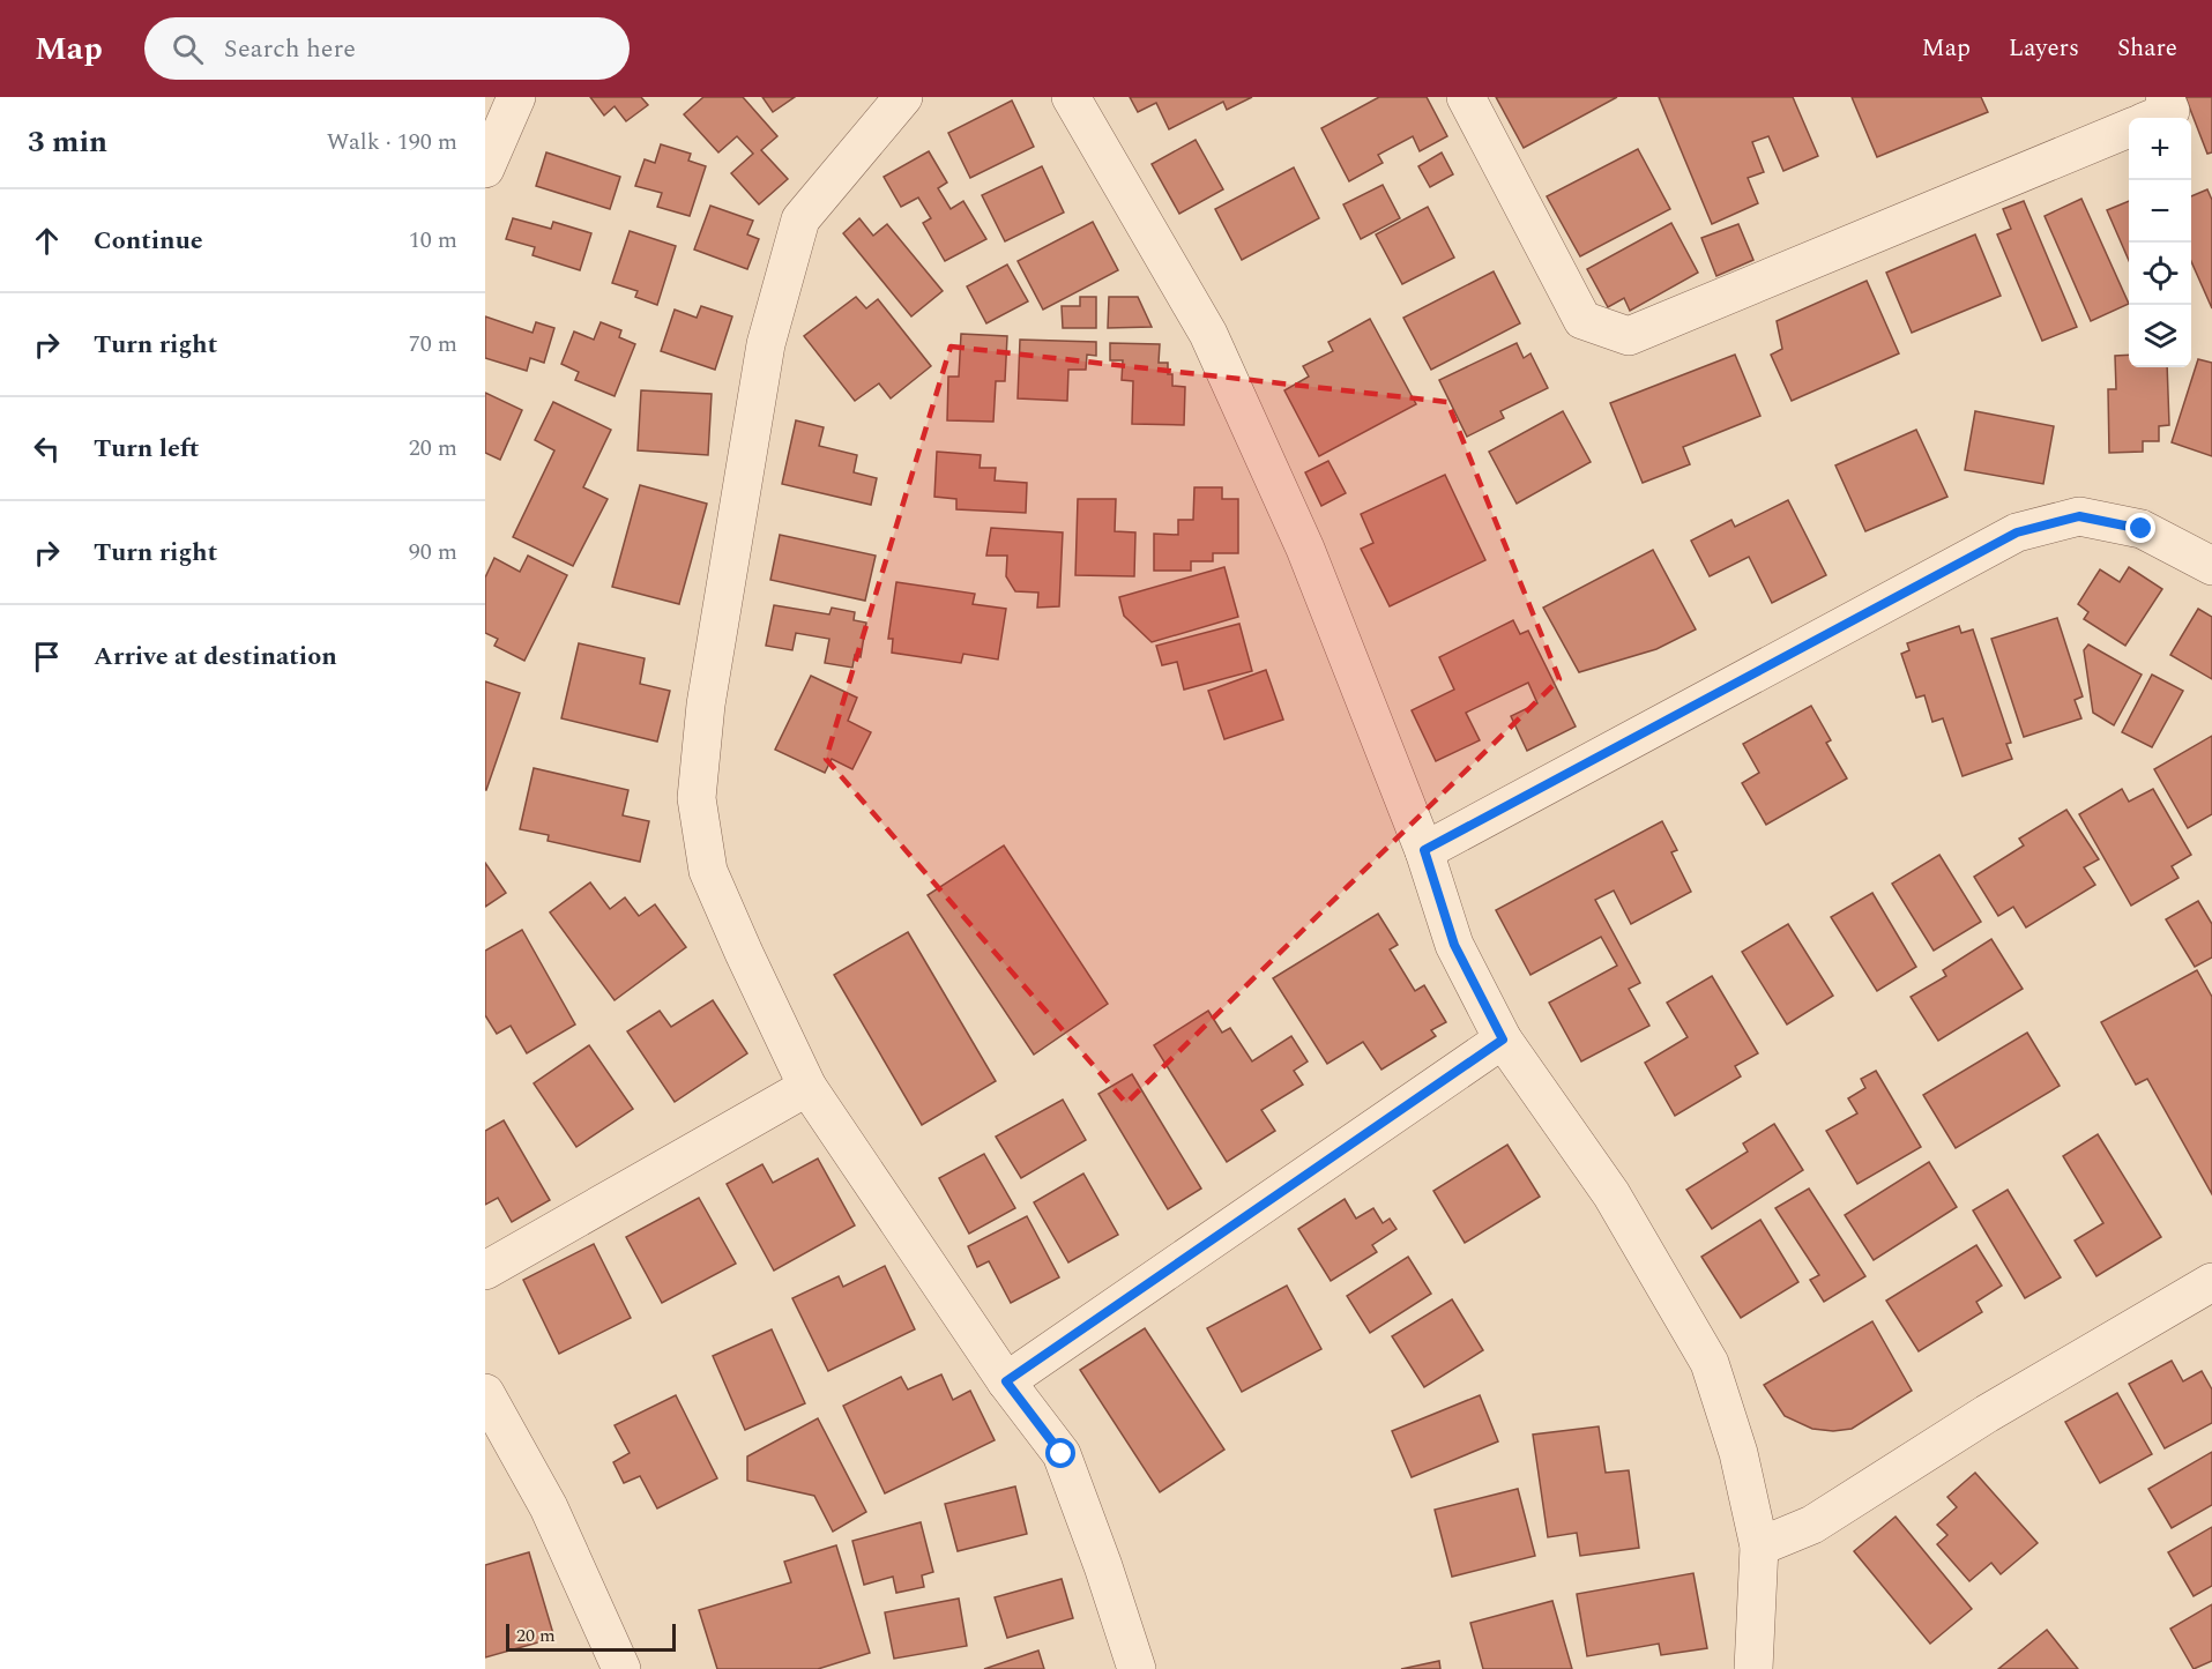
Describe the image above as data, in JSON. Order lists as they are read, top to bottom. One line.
{"scale_bar":"20 m","page":{"header":"Map","search":"Search here","nav":["Map","Layers","Share"],"heading":["3 min","Walk · 190 m"],"map_buttons":["+","−"],"list":[["Continue","10 m"],["Turn right","70 m"],["Turn left","20 m"],["Turn right","90 m"],"Arrive at destination"],"scale":"20 m"}}
